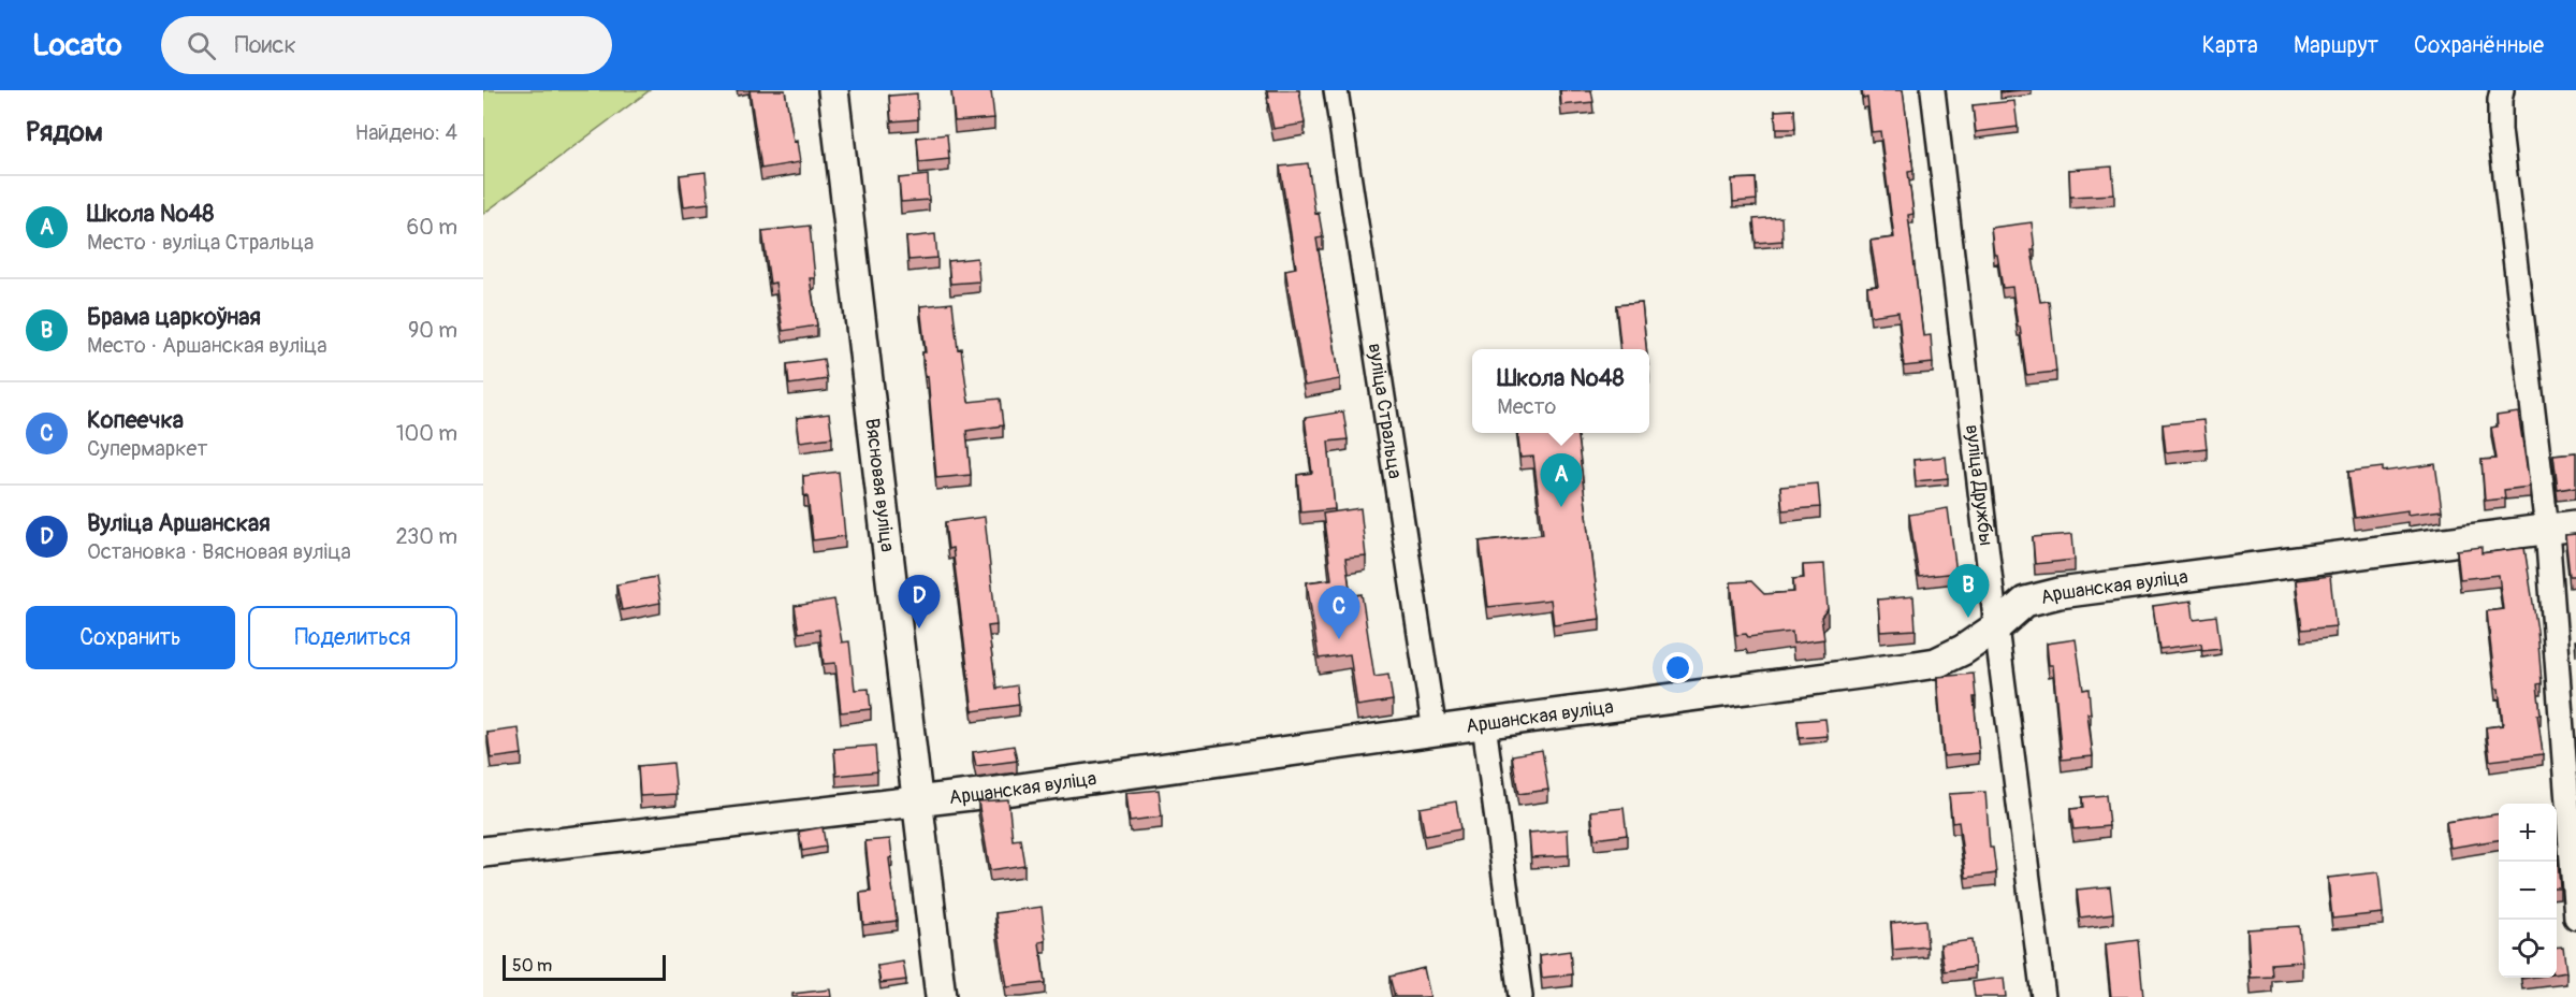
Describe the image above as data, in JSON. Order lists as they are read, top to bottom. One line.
{"streets":{"street":["вуліца Стральца","Вясновая вуліца","вуліца Дружбы","Аршанская вуліца"]},"crossings":[["вуліца Стральца","Аршанская вуліца"],["Вясновая вуліца","Аршанская вуліца"],["вуліца Дружбы","Аршанская вуліца"]],"scale_bar":"50 m","page":{"header":"Locato","search":"Поиск","nav":["Карта","Маршрут","Сохранённые"],"heading":["Рядом","Найдено: 4"],"list":[{"mark":"A","name":"Школа №48","note":"Место · вуліца Стральца","value":"60 m"},{"mark":"B","name":"Брама царкоўная","note":"Место · Аршанская вуліца","value":"90 m"},{"mark":"C","name":"Копеечка","note":"Супермаркет","value":"100 m"},{"mark":"D","name":"Вуліца Аршанская","note":"Остановка · Вясновая вуліца","value":"230 m"}],"popup":["Школа №48","Место"],"pins":["A","B","D","C"],"buttons":["Сохранить","Поделиться"],"map_buttons":["+","−"],"scale":"50 m"}}
